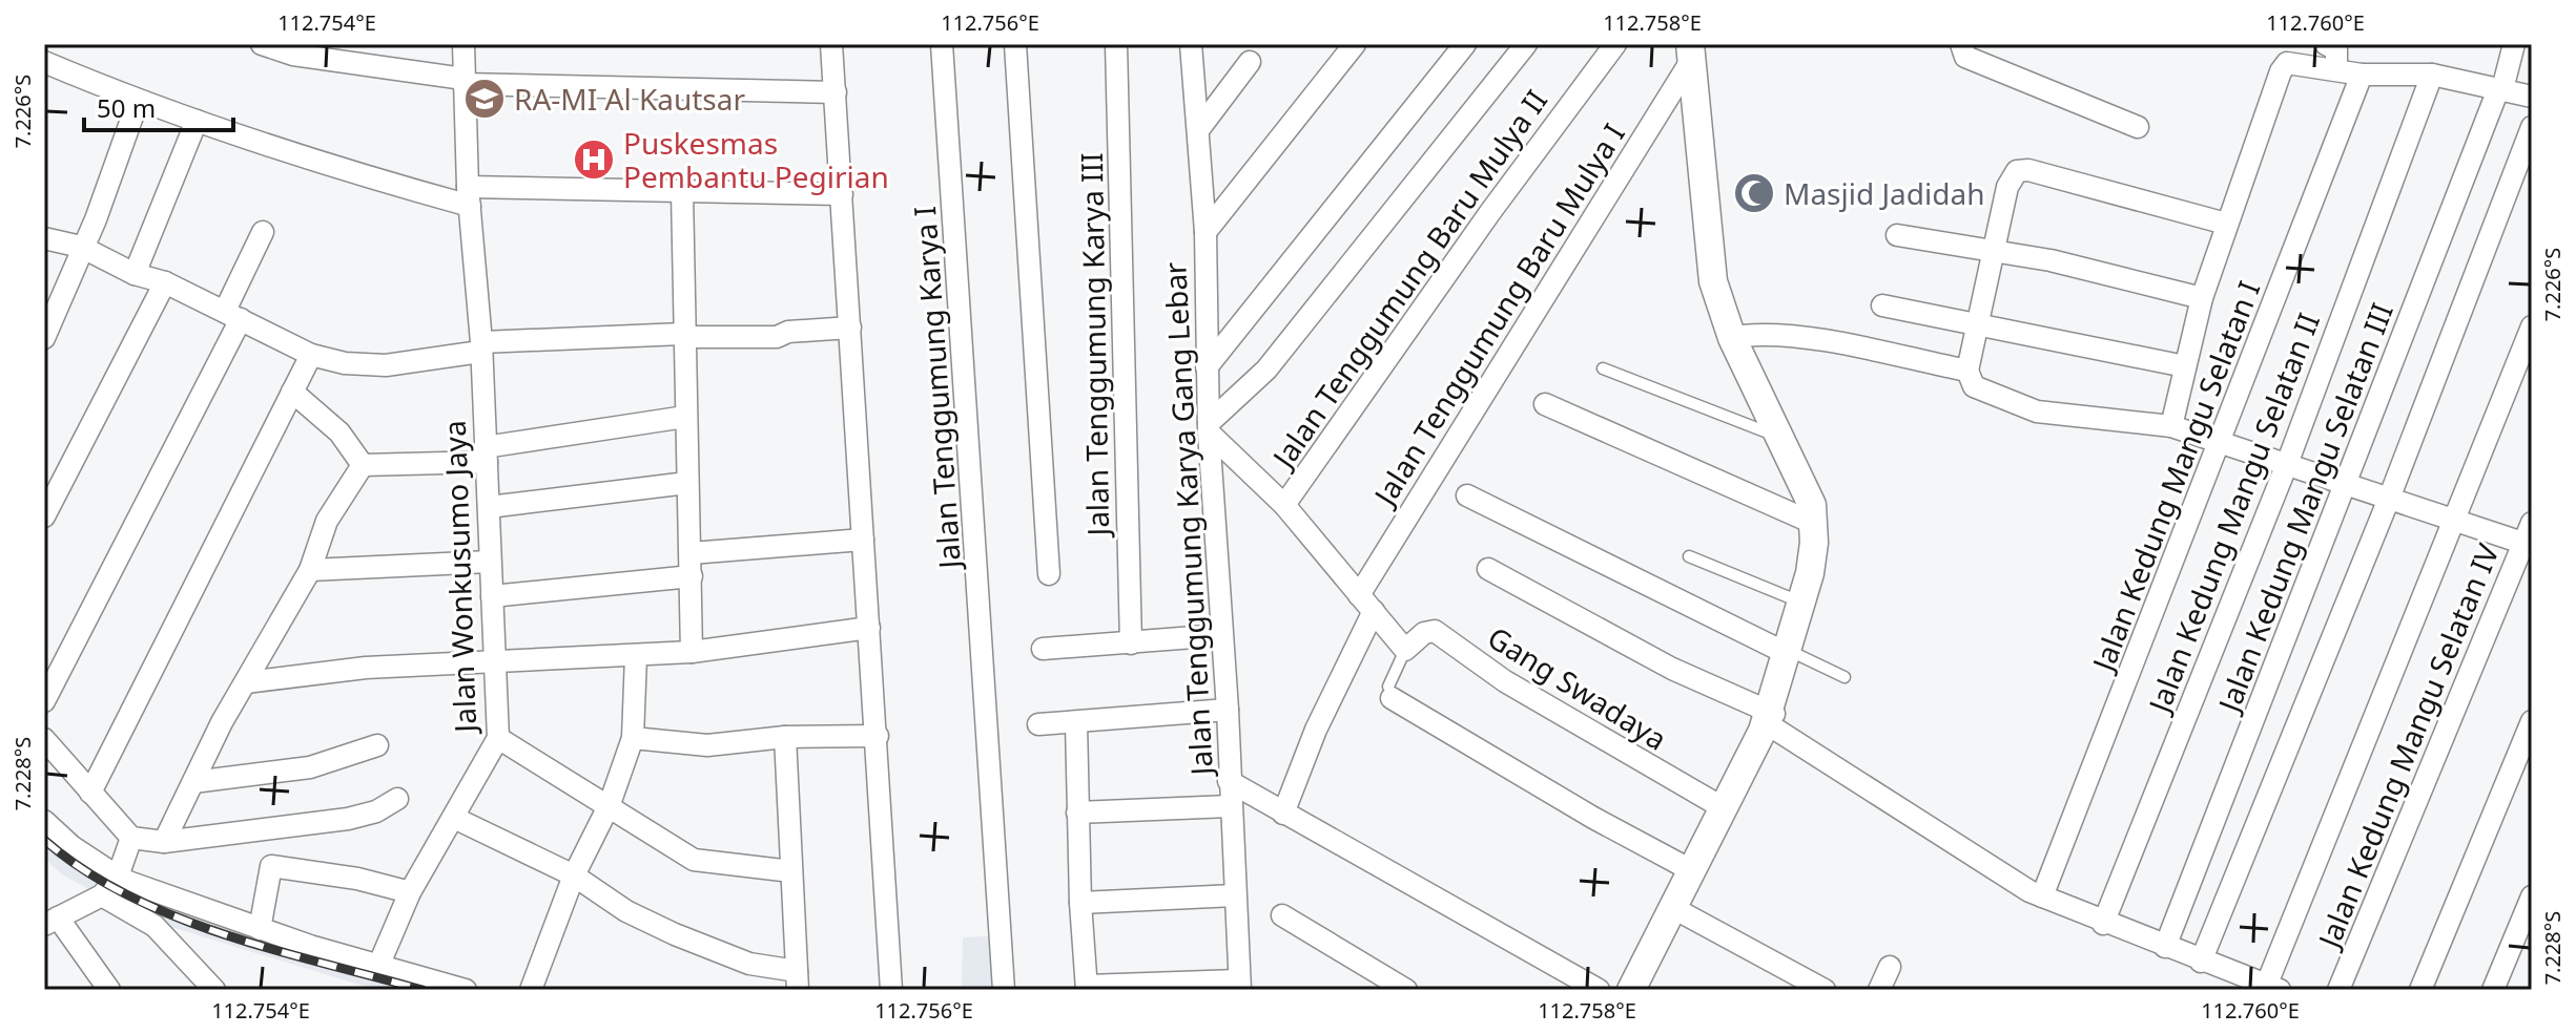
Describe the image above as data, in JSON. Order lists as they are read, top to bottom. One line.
{"streets":{"street":["Jalan Tenggumung Baru Mulya II","Jalan Tenggumung Baru Mulya I","Jalan Tenggumung Karya III","Jalan Tenggumung Karya I","Jalan Kedung Mangu Selatan I","Jalan Kedung Mangu Selatan III","Jalan Kedung Mangu Selatan II","Jalan Tenggumung Karya Gang Lebar","Jalan Wonkusumo Jaya","Gang Swadaya","Jalan Kedung Mangu Selatan IV"]},"crossings":[["Jalan Tenggumung Baru Mulya II","Jalan Tenggumung Karya Gang Lebar"]],"places":{"school or university":["RA-MI Al Kautsar"],"hospital":["Puskesmas Pembantu Pegirian"],"mosque":["Masjid Jadidah"]},"scale_bar":"50 m","coordinates":["112.754°E","112.756°E","112.758°E","112.760°E","7.226°S","7.228°S"]}
